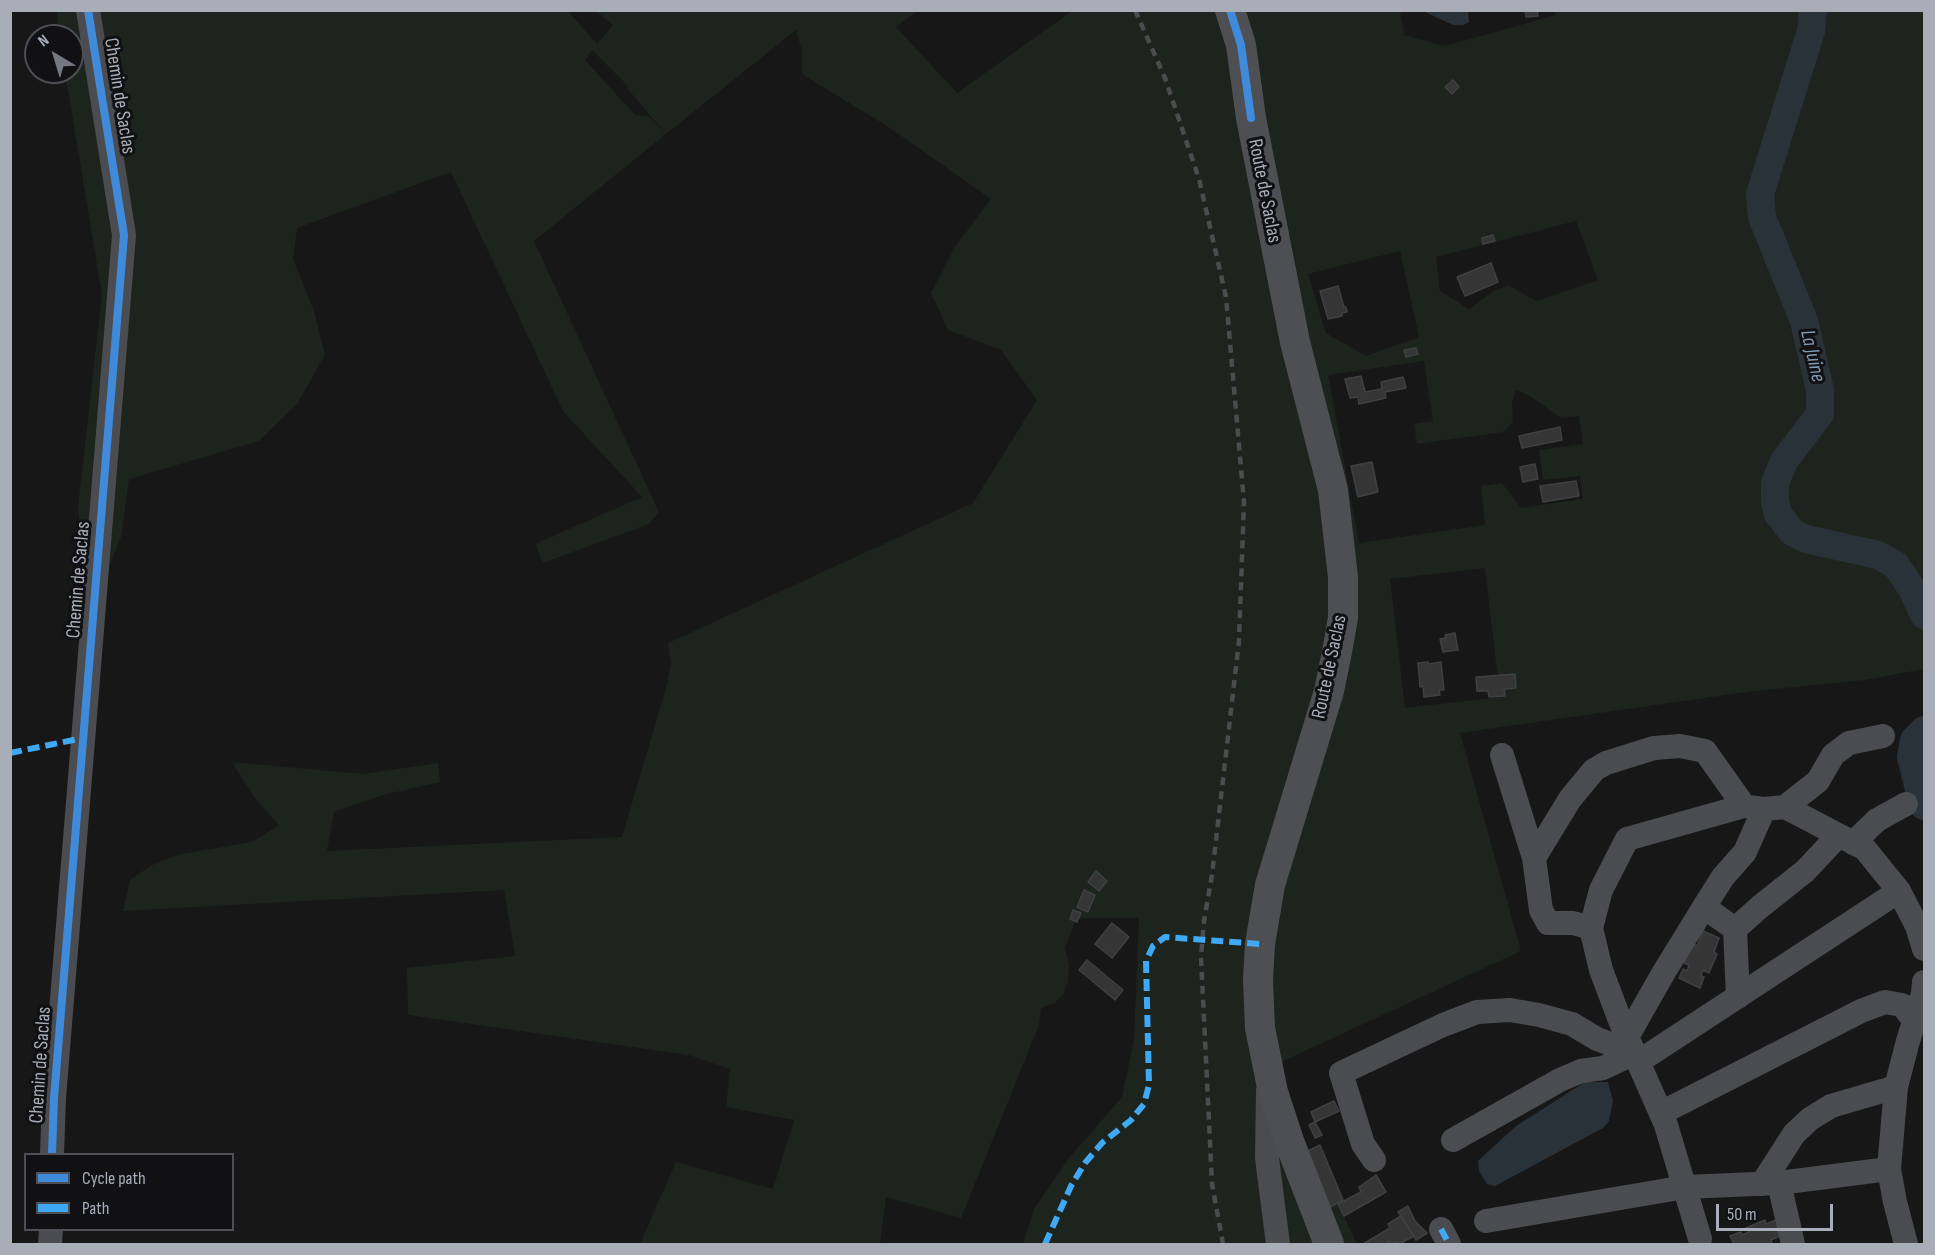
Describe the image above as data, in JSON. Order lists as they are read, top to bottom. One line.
{"streets":{"main road":["Route de Saclas"],"street":["Chemin de Saclas"]},"water":["La Juine"],"legend":["Cycle path","Path"],"scale_bar":"50 m","north":"top left"}
